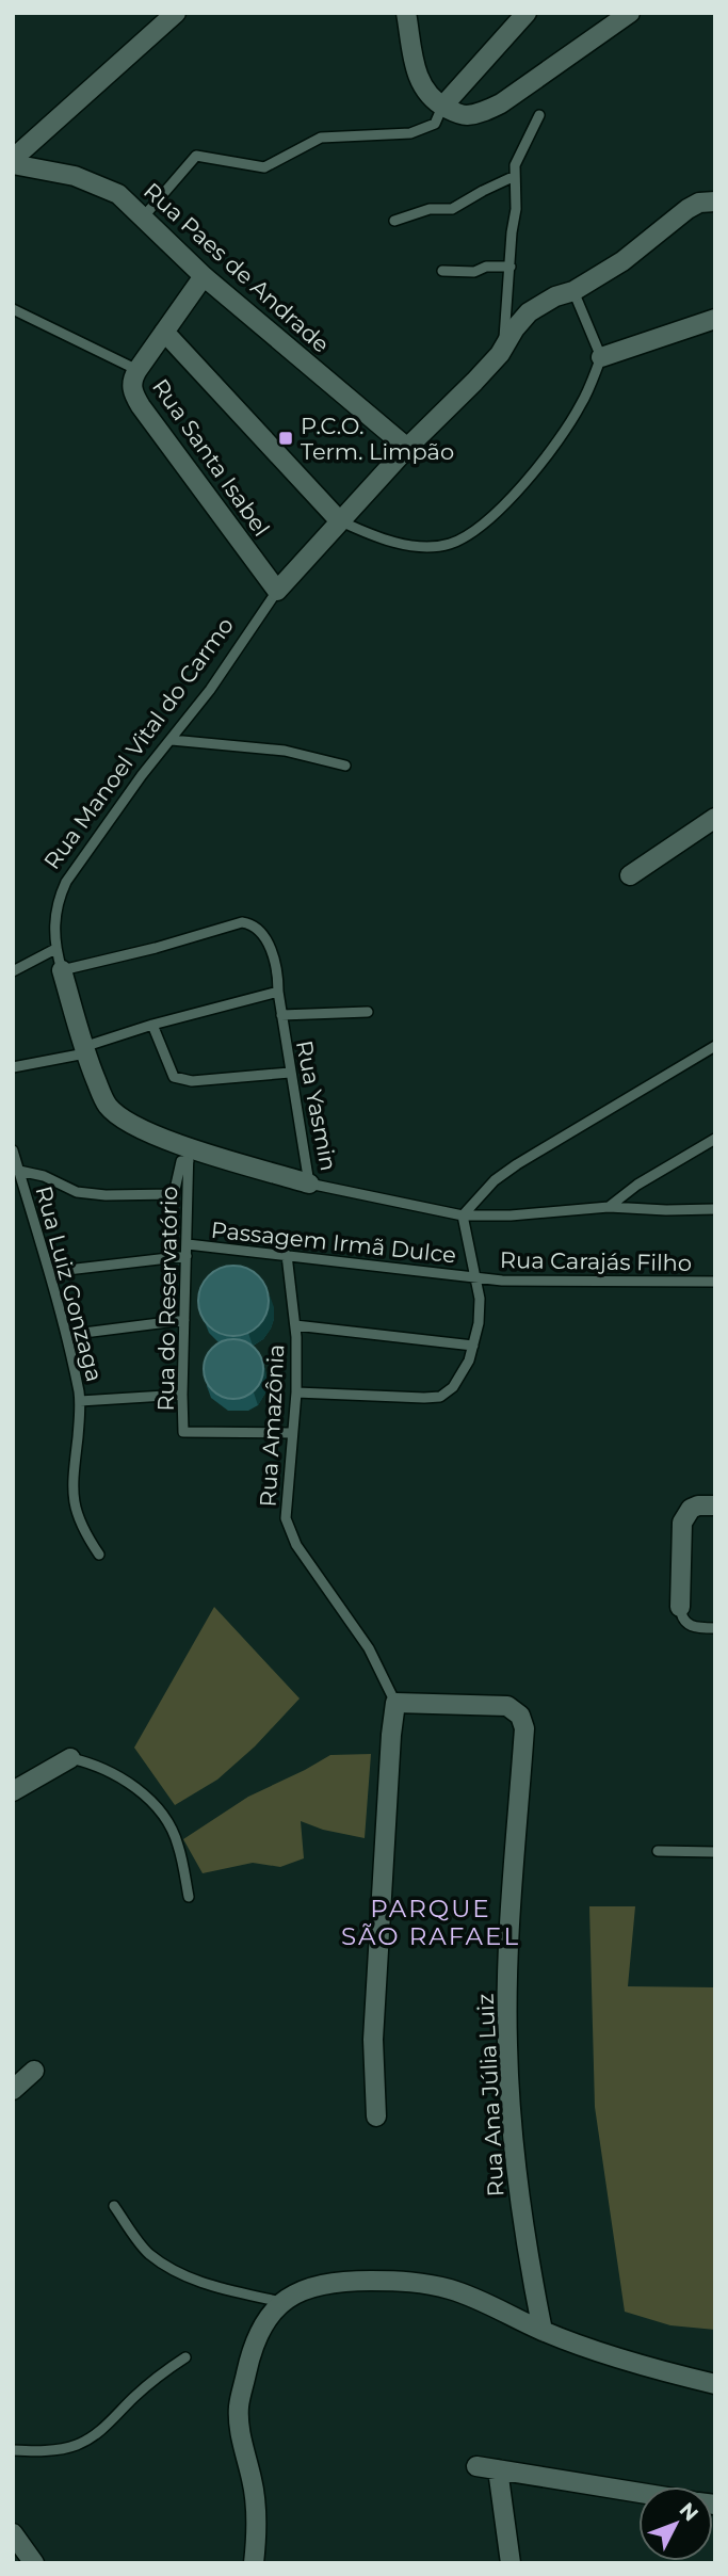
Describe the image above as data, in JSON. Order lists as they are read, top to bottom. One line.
{"streets":{"street":["Rua Paes de Andrade","Rua Santa Isabel","Rua Manoel Vital do Carmo","Rua Ana Júlia Luiz"],"lane":["Rua Yasmin","Passagem Irmã Dulce","Rua Carajás Filho","Rua Luiz Gonzaga","Rua do Reservatório","Rua Amazônia"]},"crossings":[["Rua Paes de Andrade","Rua Santa Isabel"],["Rua Santa Isabel","Rua Manoel Vital do Carmo"],["Rua Manoel Vital do Carmo","Rua Yasmin"],["Rua Manoel Vital do Carmo","Rua do Reservatório"],["Passagem Irmã Dulce","Rua Carajás Filho"],["Passagem Irmã Dulce","Rua do Reservatório"],["Passagem Irmã Dulce","Rua Amazônia"],["Rua do Reservatório","Rua Amazônia"],["Rua Amazônia","Rua Ana Júlia Luiz"]],"districts":["PARQUE SÃO RAFAEL"],"places":{"transit":["P.C.O. Term. Limpão"]},"north":"top right"}
